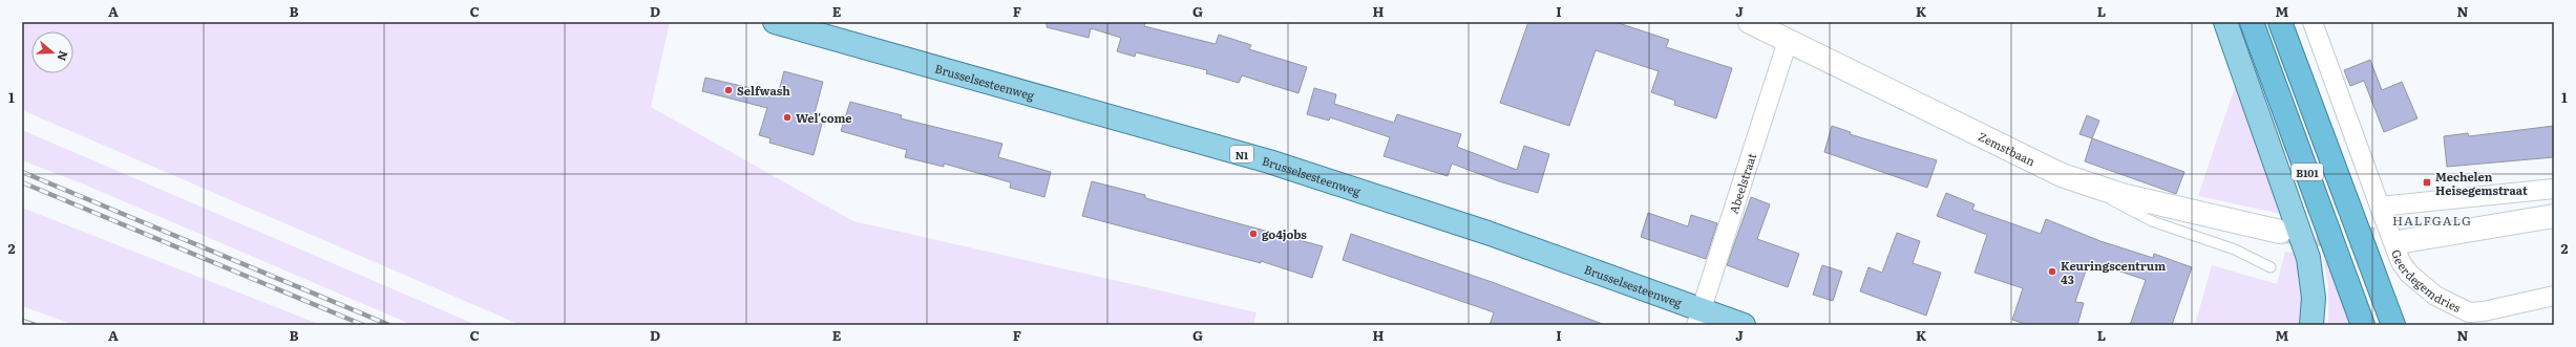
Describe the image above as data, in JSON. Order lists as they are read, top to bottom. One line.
{"streets":{"highway":["B101"],"main road":["Brusselsesteenweg","N1"],"street":["Zemstbaan","Abeelstraat","Geerdegemdries"]},"crossings":[["Brusselsesteenweg","Abeelstraat"],["Zemstbaan","Abeelstraat"]],"districts":["HALFGALG"],"places":{"other":["Selfwash","Wel'come","go4jobs","Keuringscentrum 43"],"transit":["Mechelen Heisegemstraat"]},"north":"right","grid":{"columns":["A","B","C","D","E","F","G","H","I","J","K","L","M","N"],"rows":["1","2"]}}
